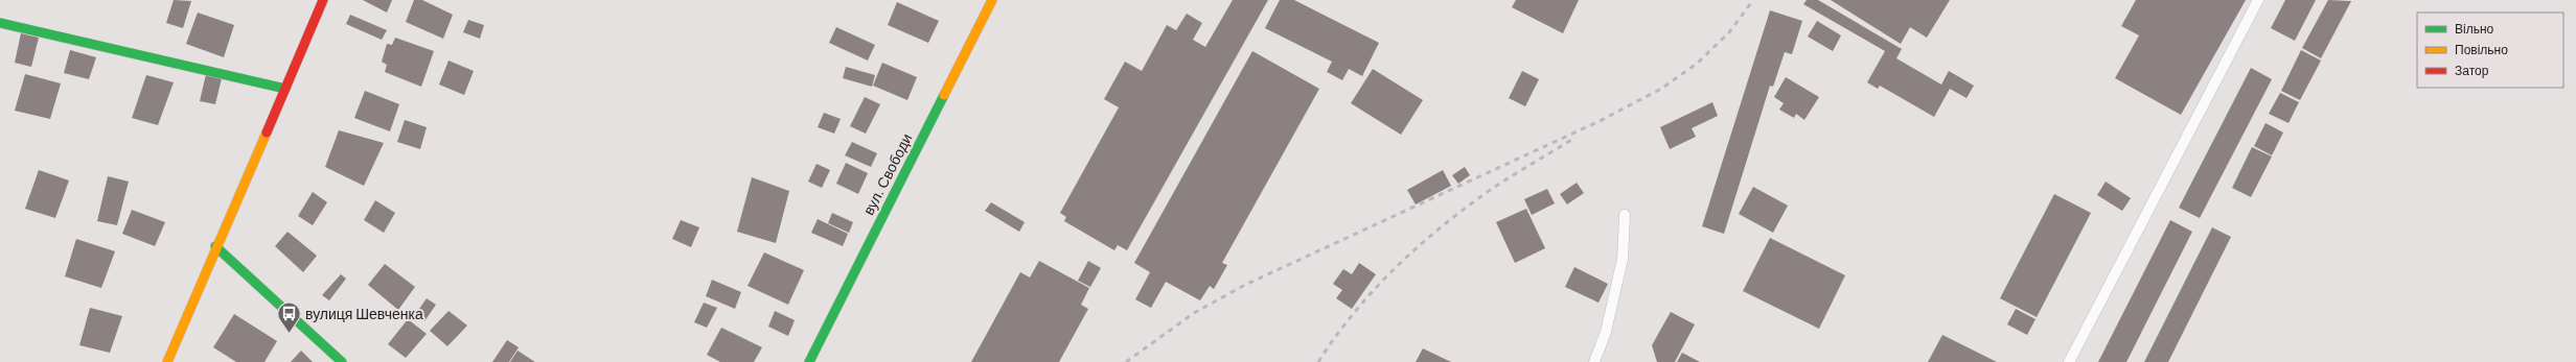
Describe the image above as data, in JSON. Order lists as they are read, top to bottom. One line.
{"streets":{"street":["вул. Свободи"]},"places":{"bus stop":["вулиця Шевченка"]},"legend":["Вільно","Повільно","Затор"]}
